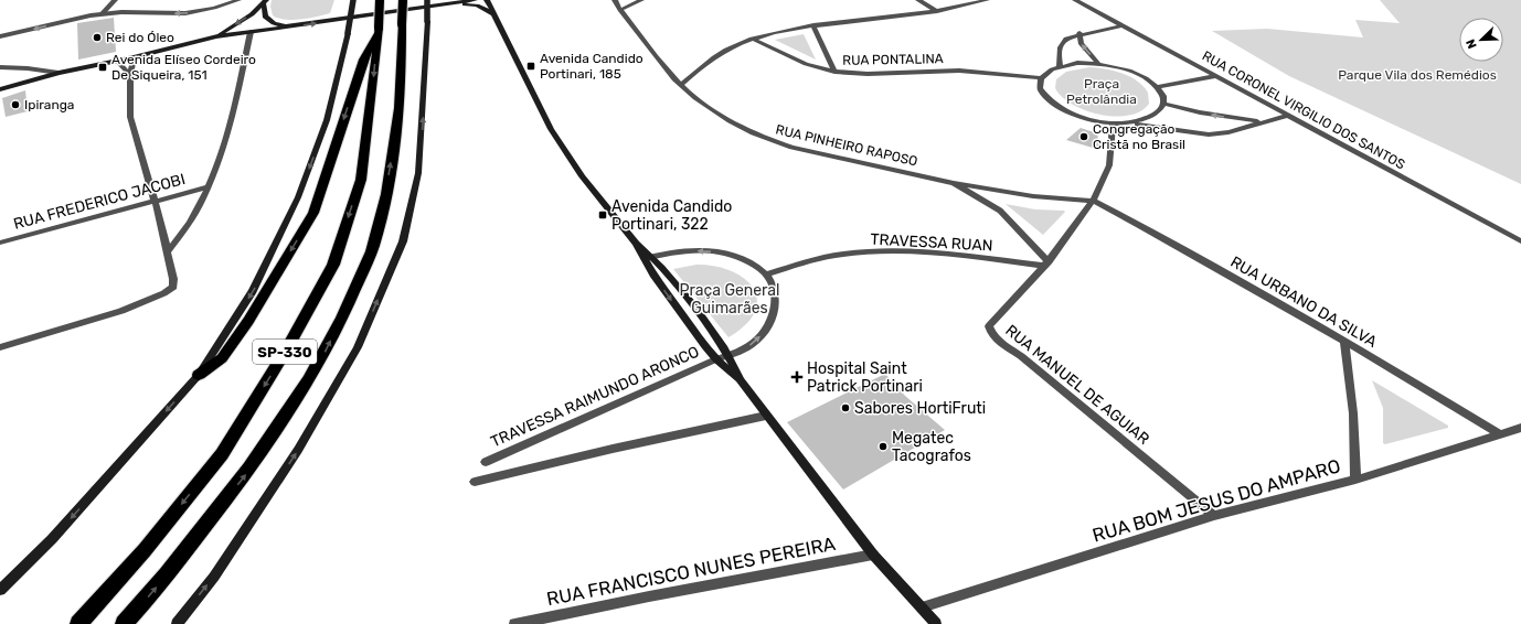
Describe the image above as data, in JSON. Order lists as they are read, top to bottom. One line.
{"streets":{"highway":["SP-330"],"street":["RUA PONTALINA","RUA CORONEL VIRGILIO DOS SANTOS","RUA PINHEIRO RAPOSO","RUA FREDERICO JACOBI","TRAVESSA RUAN","RUA URBANO DA SILVA","RUA MANUEL DE AGUIAR","TRAVESSA RAIMUNDO ARONCO","RUA BOM JESUS DO AMPARO","RUA FRANCISCO NUNES PEREIRA"]},"crossings":[["RUA PINHEIRO RAPOSO","TRAVESSA RUAN"],["RUA PINHEIRO RAPOSO","RUA MANUEL DE AGUIAR"],["TRAVESSA RUAN","RUA MANUEL DE AGUIAR"],["RUA URBANO DA SILVA","RUA MANUEL DE AGUIAR"],["RUA URBANO DA SILVA","RUA BOM JESUS DO AMPARO"],["RUA MANUEL DE AGUIAR","RUA BOM JESUS DO AMPARO"]],"parks":["Parque Vila dos Remédios","Praça Petrolândia","Praça General Guimarães"],"places":{"other":["Rei do Óleo","Ipiranga","Congregação Cristã no Brasil","Sabores HortiFruti","Megatec Tacografos"],"transit":["Avenida Candido Portinari, 185","Avenida Elíseo Cordeiro De Siqueira, 151","Avenida Candido Portinari, 322"],"health":["Hospital Saint Patrick Portinari"]},"north":"bottom left"}
